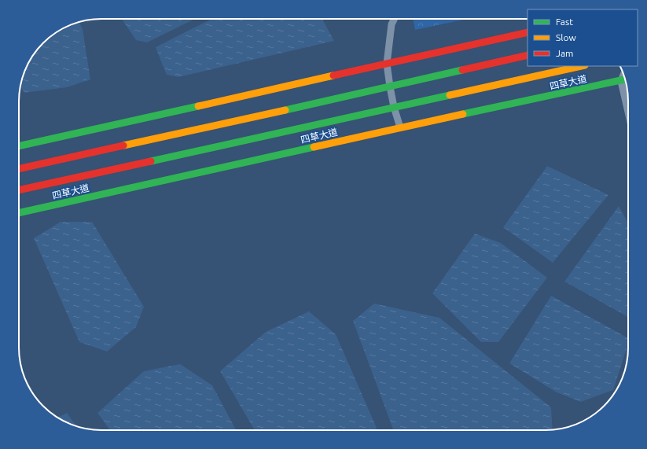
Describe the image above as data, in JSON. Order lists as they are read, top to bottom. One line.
{"streets":{"street":["四草大道"]},"legend":["Fast","Slow","Jam"]}
